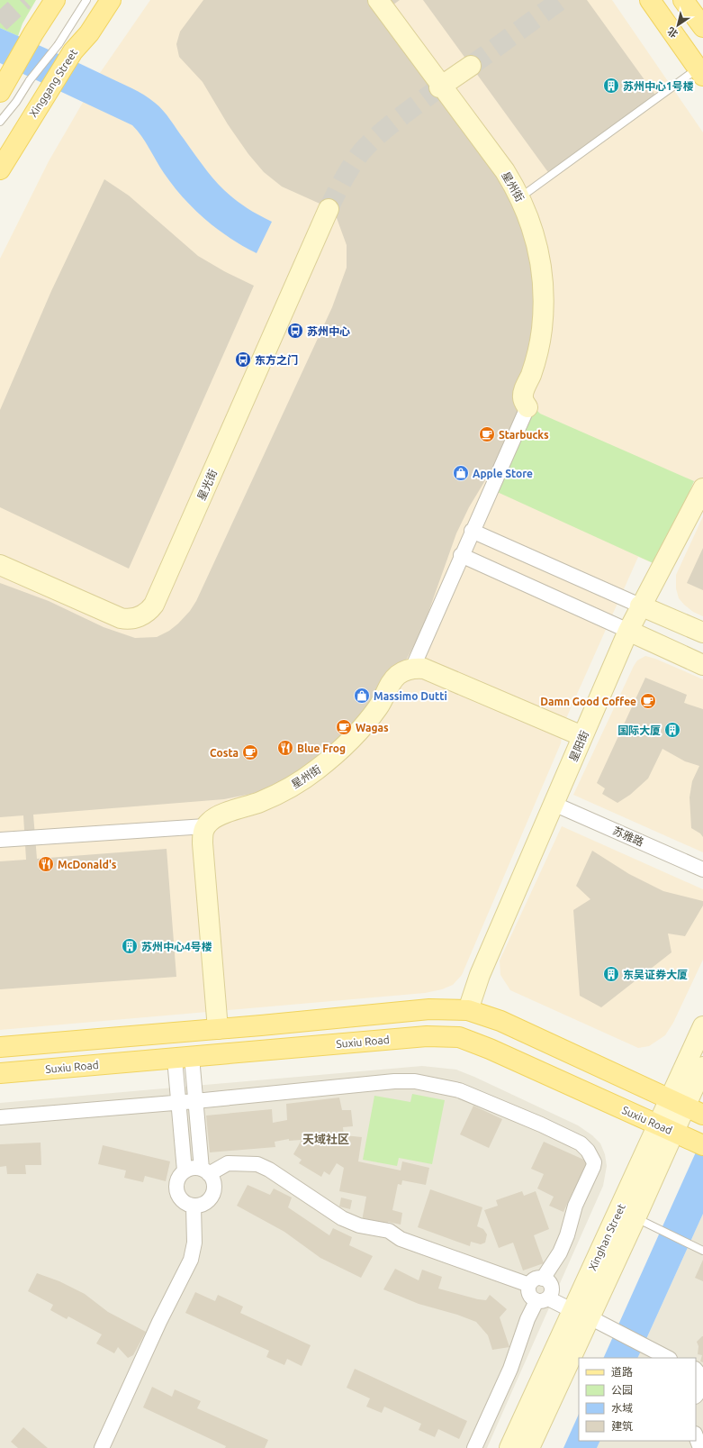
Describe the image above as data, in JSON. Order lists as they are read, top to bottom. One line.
{"streets":{"main road":["Xinggang Street","Suxiu Road"],"street":["星州街","星光街","星阳街","苏雅路","Xinghan Street"]},"crossings":[["星阳街","苏雅路"],["Suxiu Road","Xinghan Street"]],"districts":["天域社区"],"places":{"building":["苏州中心1号楼","国际大厦","苏州中心4号楼","东吴证券大厦"],"bus stop":["苏州中心","东方之门"],"cafe":["Starbucks","Damn Good Coffee","Wagas","Costa"],"shop":["Apple Store","Massimo Dutti"],"restaurant":["Blue Frog","McDonald's"]},"legend":["道路","公园","水域","建筑"],"north":"bottom left"}
